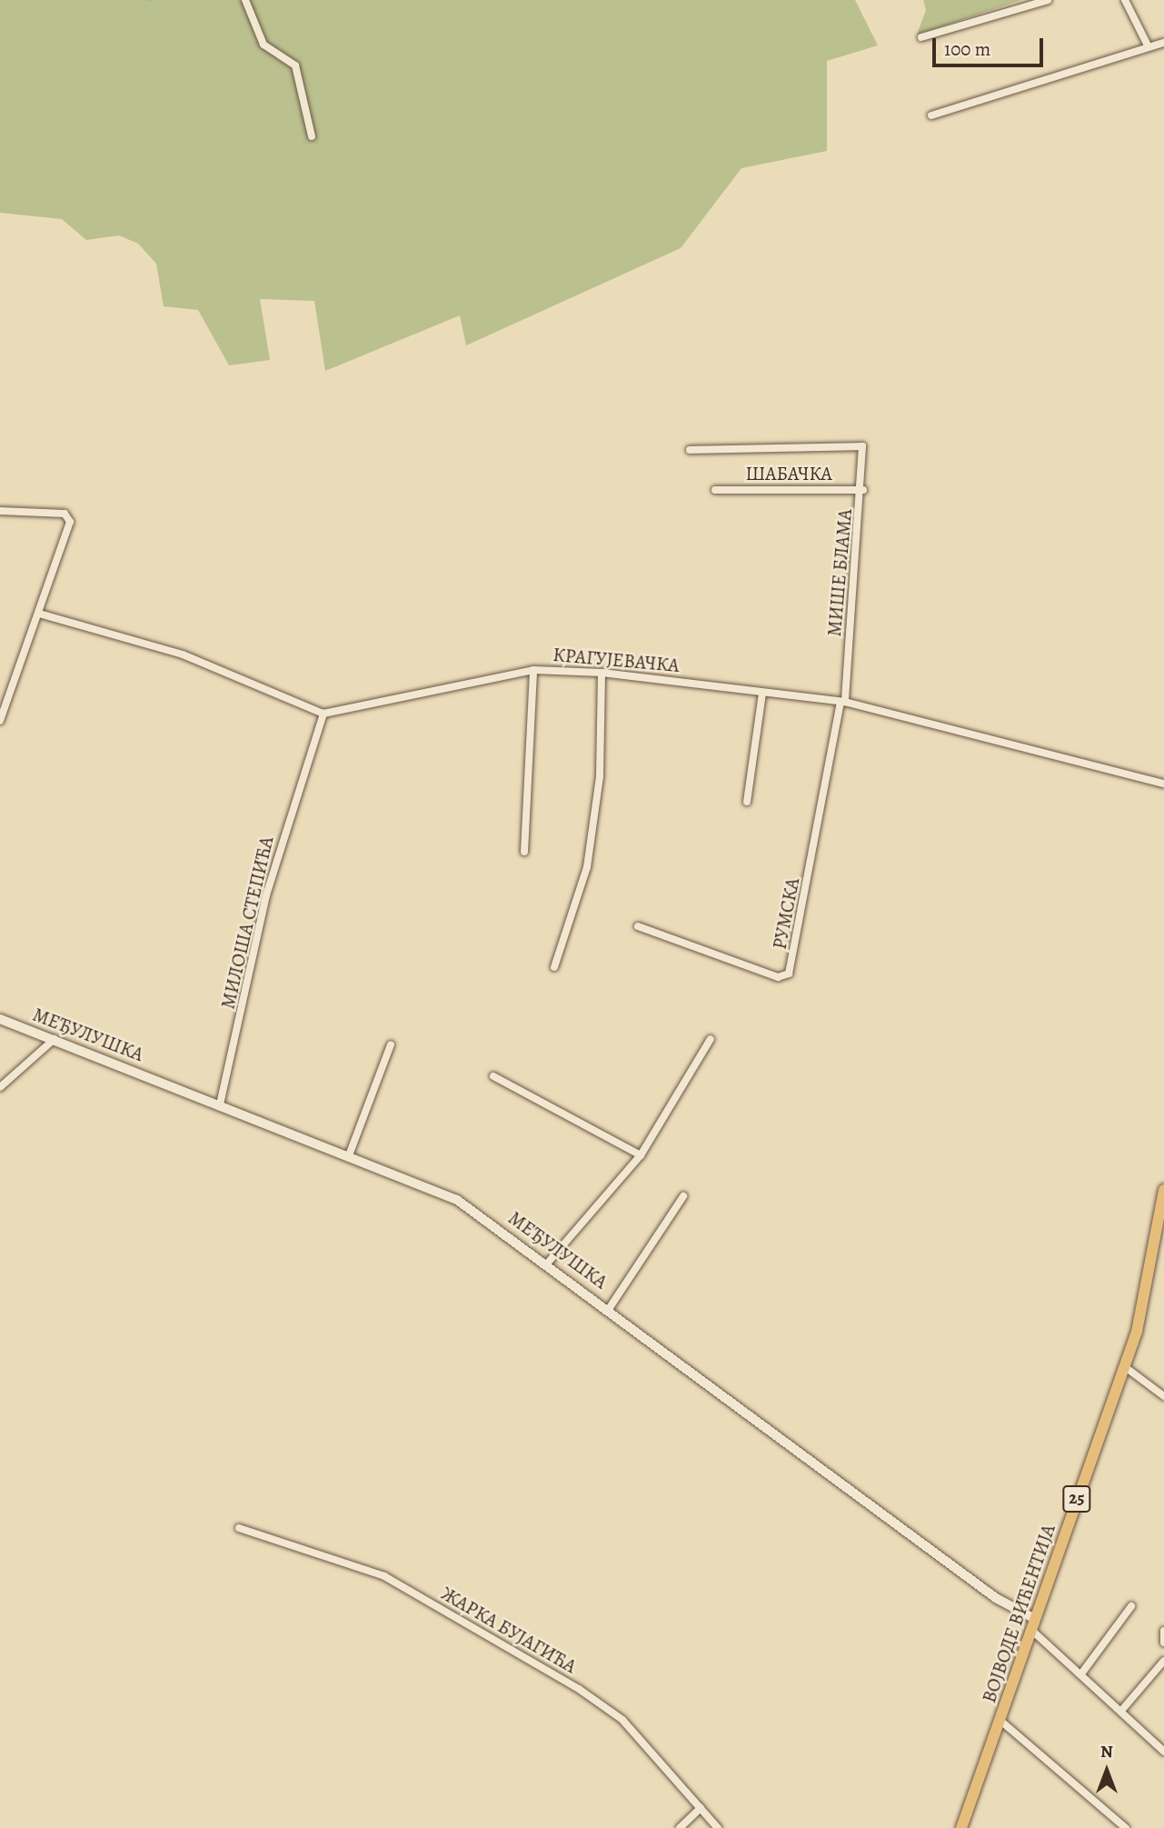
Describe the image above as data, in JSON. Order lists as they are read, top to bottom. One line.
{"streets":{"main road":["25","ВОЈВОДЕ ВИЋЕНТИЈА"],"street":["ШАБАЧКА","МИШЕ БЛАМА","КРАГУЈЕВАЧКА","РУМСКА","МИЛОША СТЕПИЋА","МЕЂУЛУШКА","ЖАРКА БУЈАГИЋА"]},"crossings":[["ШАБАЧКА","МИШЕ БЛАМА"],["МИШЕ БЛАМА","КРАГУЈЕВАЧКА"],["МИШЕ БЛАМА","РУМСКА"],["КРАГУЈЕВАЧКА","РУМСКА"],["КРАГУЈЕВАЧКА","МИЛОША СТЕПИЋА"],["МИЛОША СТЕПИЋА","МЕЂУЛУШКА"],["МЕЂУЛУШКА","ВОЈВОДЕ ВИЋЕНТИЈА"]],"scale_bar":"100 m","north":"top"}
